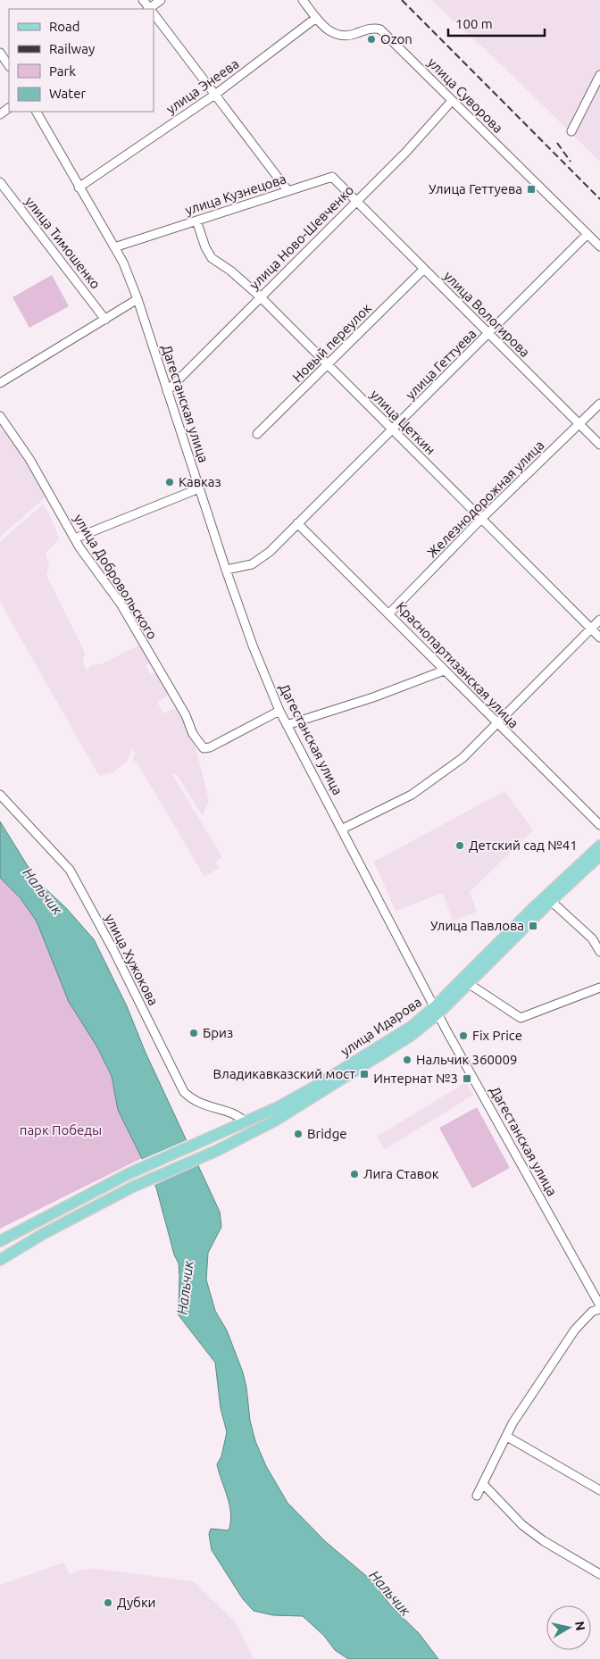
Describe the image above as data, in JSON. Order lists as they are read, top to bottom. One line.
{"streets":{"main road":["улица Идарова"],"street":["улица Энеева","улица Суворова","улица Кузнецова","улица Ново-Шевченко","улица Тимошенко","улица Вологирова","Новый переулок","улица Геттуева","Дагестанская улица","улица Цеткин","Железнодорожная улица","улица Добровольского","Краснопартизанская улица","улица Хужокова"]},"crossings":[["улица Энеева","улица Суворова"],["улица Энеева","Дагестанская улица"],["улица Суворова","улица Ново-Шевченко"],["улица Суворова","улица Геттуева"],["улица Кузнецова","улица Ново-Шевченко"],["улица Кузнецова","улица Вологирова"],["улица Кузнецова","Дагестанская улица"],["улица Кузнецова","улица Цеткин"],["улица Ново-Шевченко","улица Вологирова"],["улица Ново-Шевченко","Дагестанская улица"],["улица Ново-Шевченко","улица Цеткин"],["улица Вологирова","Новый переулок"],["улица Вологирова","улица Геттуева"],["улица Вологирова","Железнодорожная улица"],["Новый переулок","улица Цеткин"],["улица Геттуева","Дагестанская улица"],["улица Геттуева","улица Цеткин"],["улица Геттуева","Краснопартизанская улица"],["Дагестанская улица","улица Добровольского"],["Дагестанская улица","улица Идарова"],["улица Цеткин","Железнодорожная улица"],["Железнодорожная улица","Краснопартизанская улица"],["улица Хужокова","улица Идарова"]],"water":["Нальчик"],"parks":["парк Победы"],"places":{"other":["Ozon","Кавказ","Детский сад №41","Бриз","Fix Price","Нальчик 360009","Bridge","Лига Ставок","Дубки"],"transit":["Улица Геттуева","Улица Павлова","Владикавказский мост","Интернат №3"]},"legend":["Road","Railway","Park","Water"],"scale_bar":"100 m","north":"right"}
